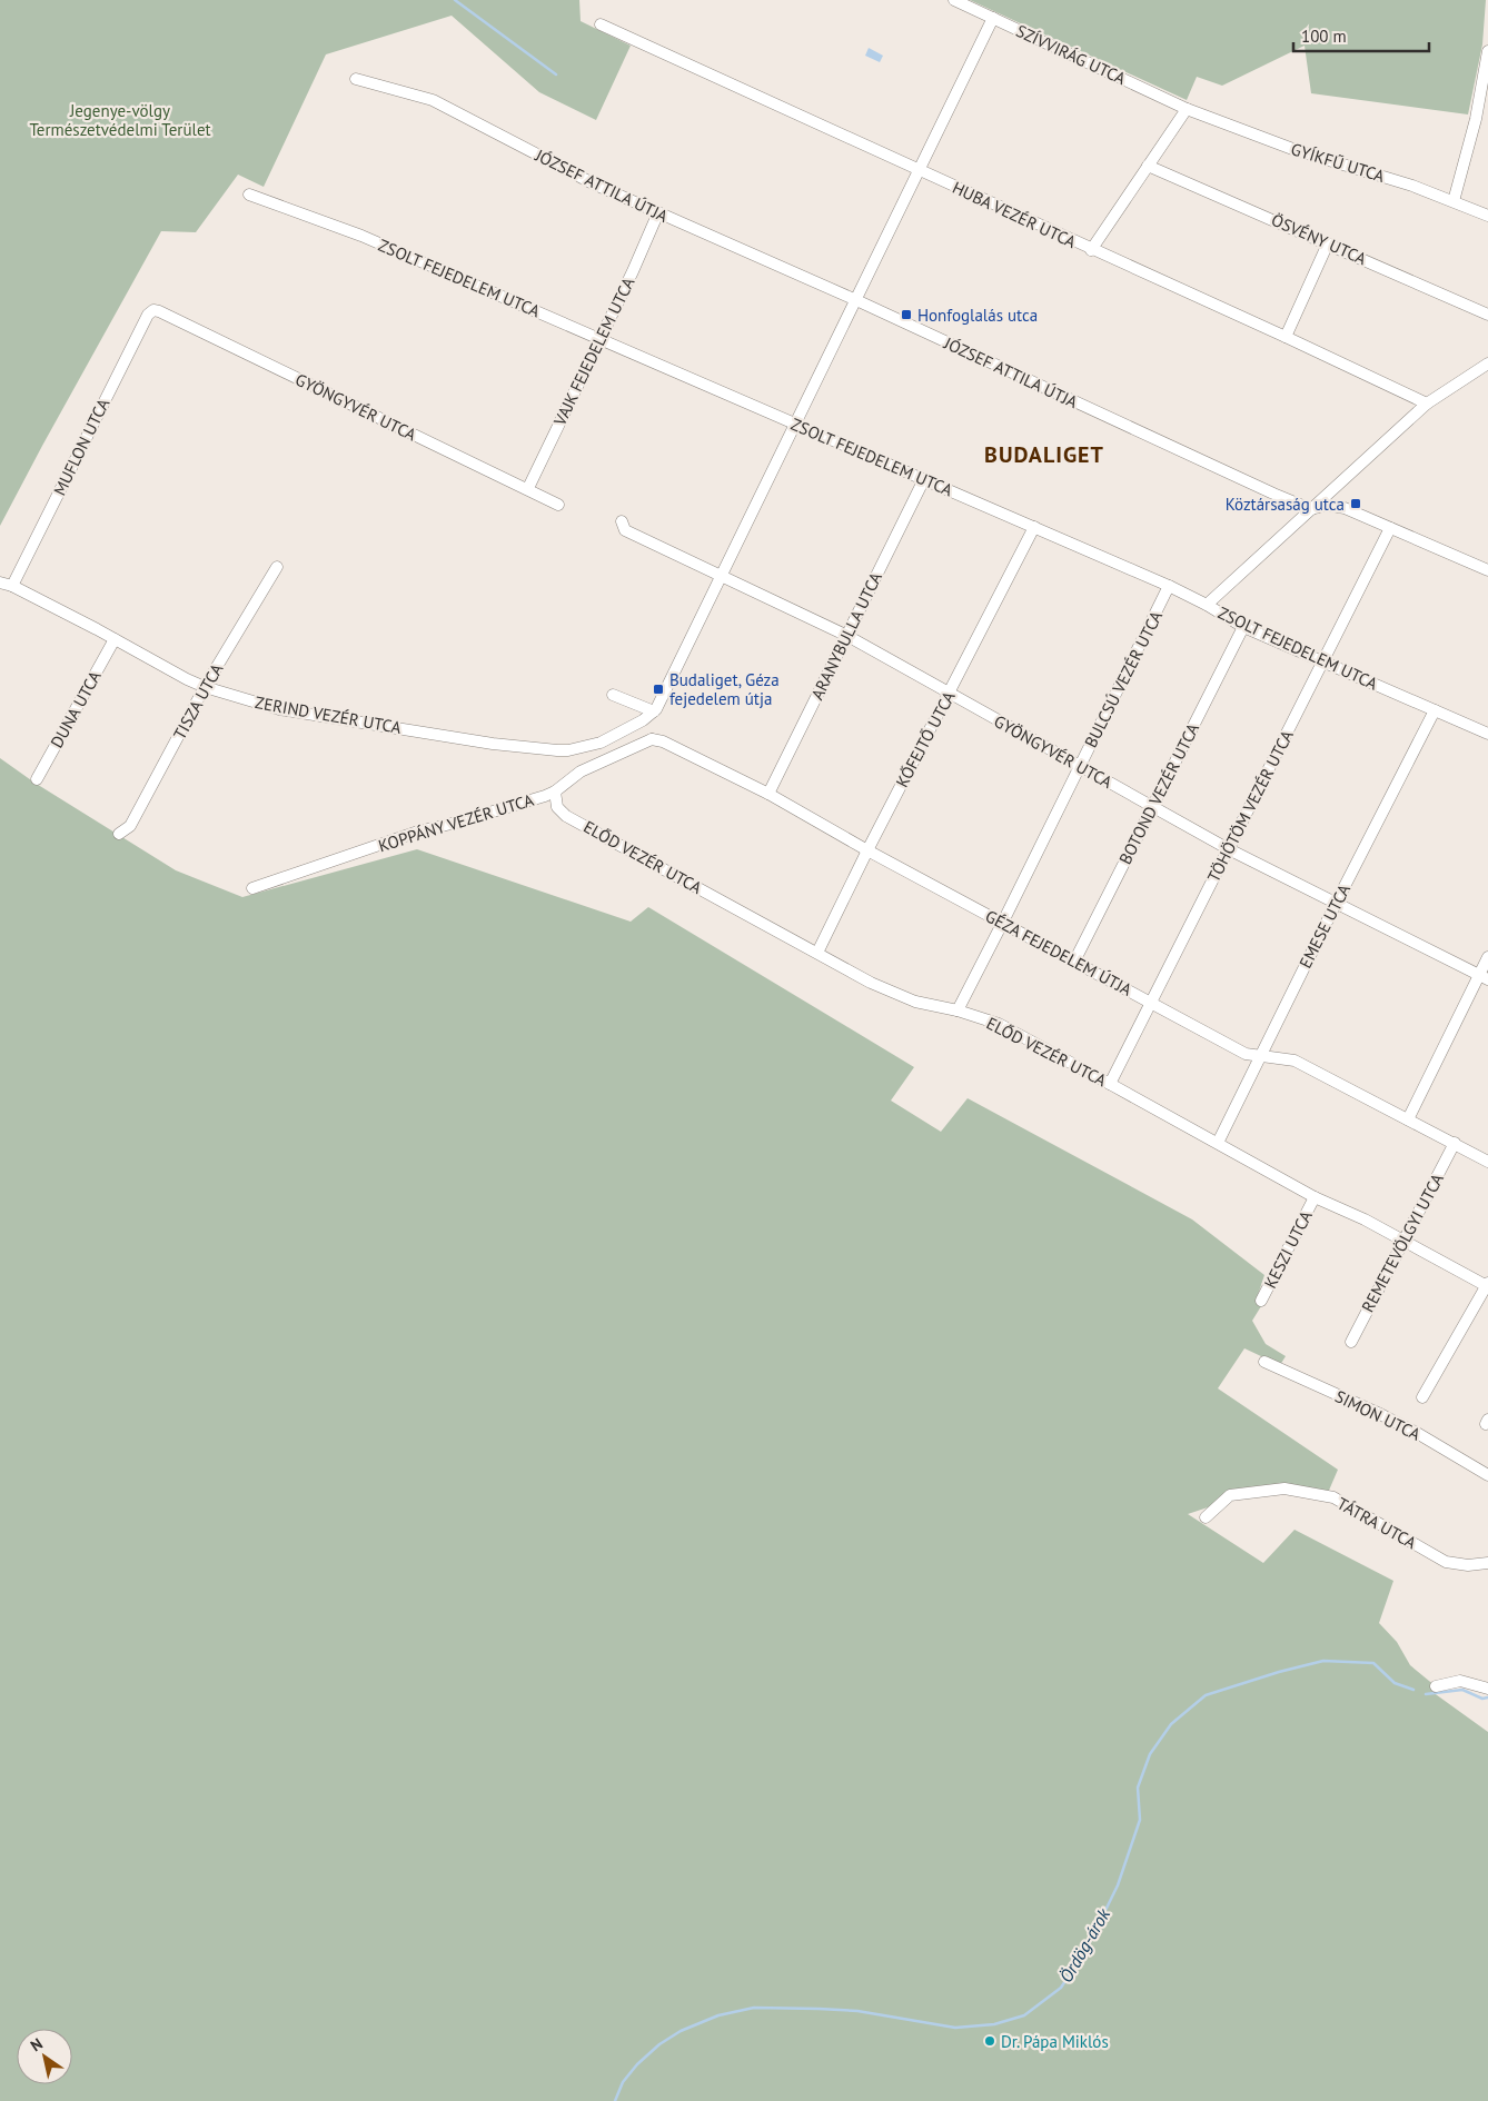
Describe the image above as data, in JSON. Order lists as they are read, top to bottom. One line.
{"streets":{"street":["SZÍVVIRÁG UTCA","GYÍKFŰ UTCA","JÓZSEF ATTILA ÚTJA","HUBA VEZÉR UTCA","ÖSVÉNY UTCA","ZSOLT FEJEDELEM UTCA","VAJK FEJEDELEM UTCA","GYÖNGYVÉR UTCA","MUFLON UTCA","ARANYBULLA UTCA","BULCSÚ VEZÉR UTCA","TISZA UTCA","DUNA UTCA","ZERIND VEZÉR UTCA","KŐFEJTŐ UTCA","BOTOND VEZÉR UTCA","TÖHÖTÖM VEZÉR UTCA","KOPPÁNY VEZÉR UTCA","ELŐD VEZÉR UTCA","EMESE UTCA","GÉZA FEJEDELEM ÚTJA","REMETEVÖLGYI UTCA","KESZI UTCA","SIMON UTCA","TÁTRA UTCA"]},"crossings":[["SZÍVVIRÁG UTCA","GYÍKFŰ UTCA"],["JÓZSEF ATTILA ÚTJA","VAJK FEJEDELEM UTCA"],["JÓZSEF ATTILA ÚTJA","TÖHÖTÖM VEZÉR UTCA"],["ZSOLT FEJEDELEM UTCA","VAJK FEJEDELEM UTCA"],["ZSOLT FEJEDELEM UTCA","ARANYBULLA UTCA"],["ZSOLT FEJEDELEM UTCA","BULCSÚ VEZÉR UTCA"],["ZSOLT FEJEDELEM UTCA","KŐFEJTŐ UTCA"],["ZSOLT FEJEDELEM UTCA","BOTOND VEZÉR UTCA"],["ZSOLT FEJEDELEM UTCA","TÖHÖTÖM VEZÉR UTCA"],["ZSOLT FEJEDELEM UTCA","EMESE UTCA"],["VAJK FEJEDELEM UTCA","GYÖNGYVÉR UTCA"],["GYÖNGYVÉR UTCA","MUFLON UTCA"],["GYÖNGYVÉR UTCA","ARANYBULLA UTCA"],["GYÖNGYVÉR UTCA","BULCSÚ VEZÉR UTCA"],["GYÖNGYVÉR UTCA","KŐFEJTŐ UTCA"],["GYÖNGYVÉR UTCA","BOTOND VEZÉR UTCA"],["GYÖNGYVÉR UTCA","TÖHÖTÖM VEZÉR UTCA"],["GYÖNGYVÉR UTCA","EMESE UTCA"],["MUFLON UTCA","ZERIND VEZÉR UTCA"],["ARANYBULLA UTCA","GÉZA FEJEDELEM ÚTJA"],["BULCSÚ VEZÉR UTCA","ELŐD VEZÉR UTCA"],["BULCSÚ VEZÉR UTCA","GÉZA FEJEDELEM ÚTJA"],["TISZA UTCA","ZERIND VEZÉR UTCA"],["DUNA UTCA","ZERIND VEZÉR UTCA"],["KŐFEJTŐ UTCA","ELŐD VEZÉR UTCA"],["KŐFEJTŐ UTCA","GÉZA FEJEDELEM ÚTJA"],["BOTOND VEZÉR UTCA","GÉZA FEJEDELEM ÚTJA"],["TÖHÖTÖM VEZÉR UTCA","ELŐD VEZÉR UTCA"],["TÖHÖTÖM VEZÉR UTCA","GÉZA FEJEDELEM ÚTJA"],["KOPPÁNY VEZÉR UTCA","ELŐD VEZÉR UTCA"],["KOPPÁNY VEZÉR UTCA","GÉZA FEJEDELEM ÚTJA"],["ELŐD VEZÉR UTCA","EMESE UTCA"],["ELŐD VEZÉR UTCA","REMETEVÖLGYI UTCA"],["ELŐD VEZÉR UTCA","KESZI UTCA"],["EMESE UTCA","GÉZA FEJEDELEM ÚTJA"],["GÉZA FEJEDELEM ÚTJA","REMETEVÖLGYI UTCA"]],"districts":["BUDALIGET"],"water":["Ördög-árok"],"parks":["Jegenye-völgy Természetvédelmi Terület"],"places":{"transit":["Honfoglalás utca","Köztársaság utca","Budaliget, Géza fejedelem útja"],"other":["Dr. Pápa Miklós"]},"scale_bar":"100 m","north":"top left"}
